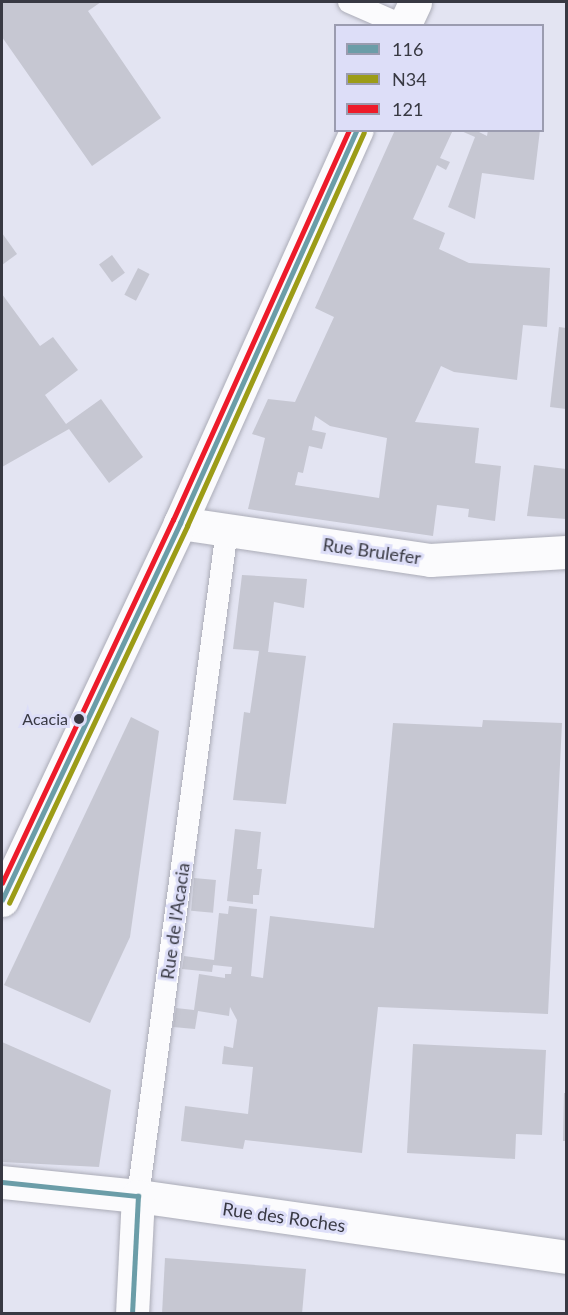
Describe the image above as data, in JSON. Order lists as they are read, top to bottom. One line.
{"streets":{"street":["Rue Brulefer","Rue de l'Acacia","Rue des Roches"]},"crossings":[["Rue Brulefer","Rue de l'Acacia"],["Rue de l'Acacia","Rue des Roches"]],"places":["Acacia"],"lines":["transit line 116","transit line 121","transit line N34"],"legend":["116","N34","121"]}
